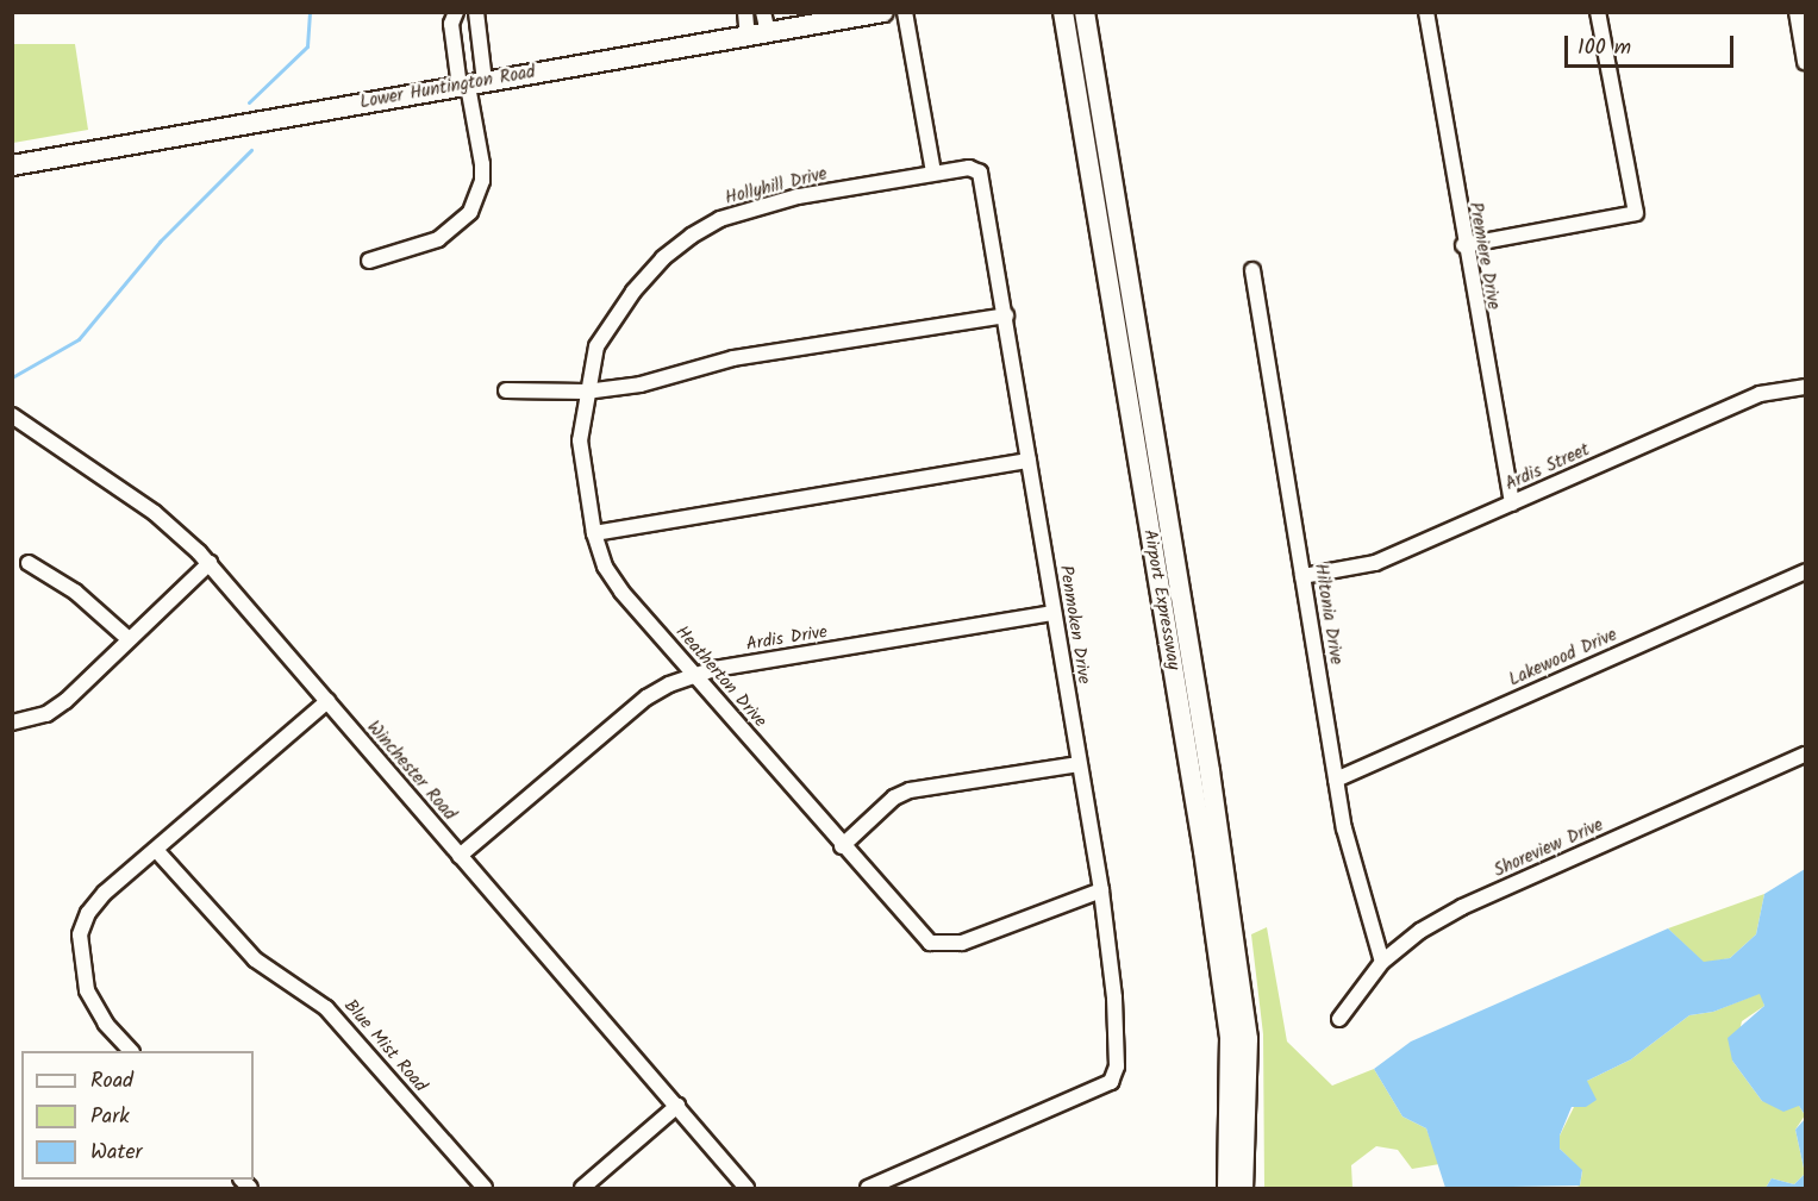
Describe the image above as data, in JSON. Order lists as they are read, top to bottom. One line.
{"streets":{"main road":["Lower Huntington Road","Airport Expressway"],"street":["Hollyhill Drive","Premiere Drive","Ardis Street","Hiltonia Drive","Penmoken Drive","Ardis Drive","Lakewood Drive","Heatherton Drive","Winchester Road","Shoreview Drive","Blue Mist Road"]},"crossings":[["Hollyhill Drive","Penmoken Drive"],["Hollyhill Drive","Heatherton Drive"],["Premiere Drive","Ardis Street"],["Ardis Street","Hiltonia Drive"],["Hiltonia Drive","Lakewood Drive"],["Hiltonia Drive","Shoreview Drive"],["Penmoken Drive","Ardis Drive"],["Penmoken Drive","Heatherton Drive"],["Ardis Drive","Heatherton Drive"],["Ardis Drive","Winchester Road"]],"legend":["Road","Park","Water"],"scale_bar":"100 m"}
